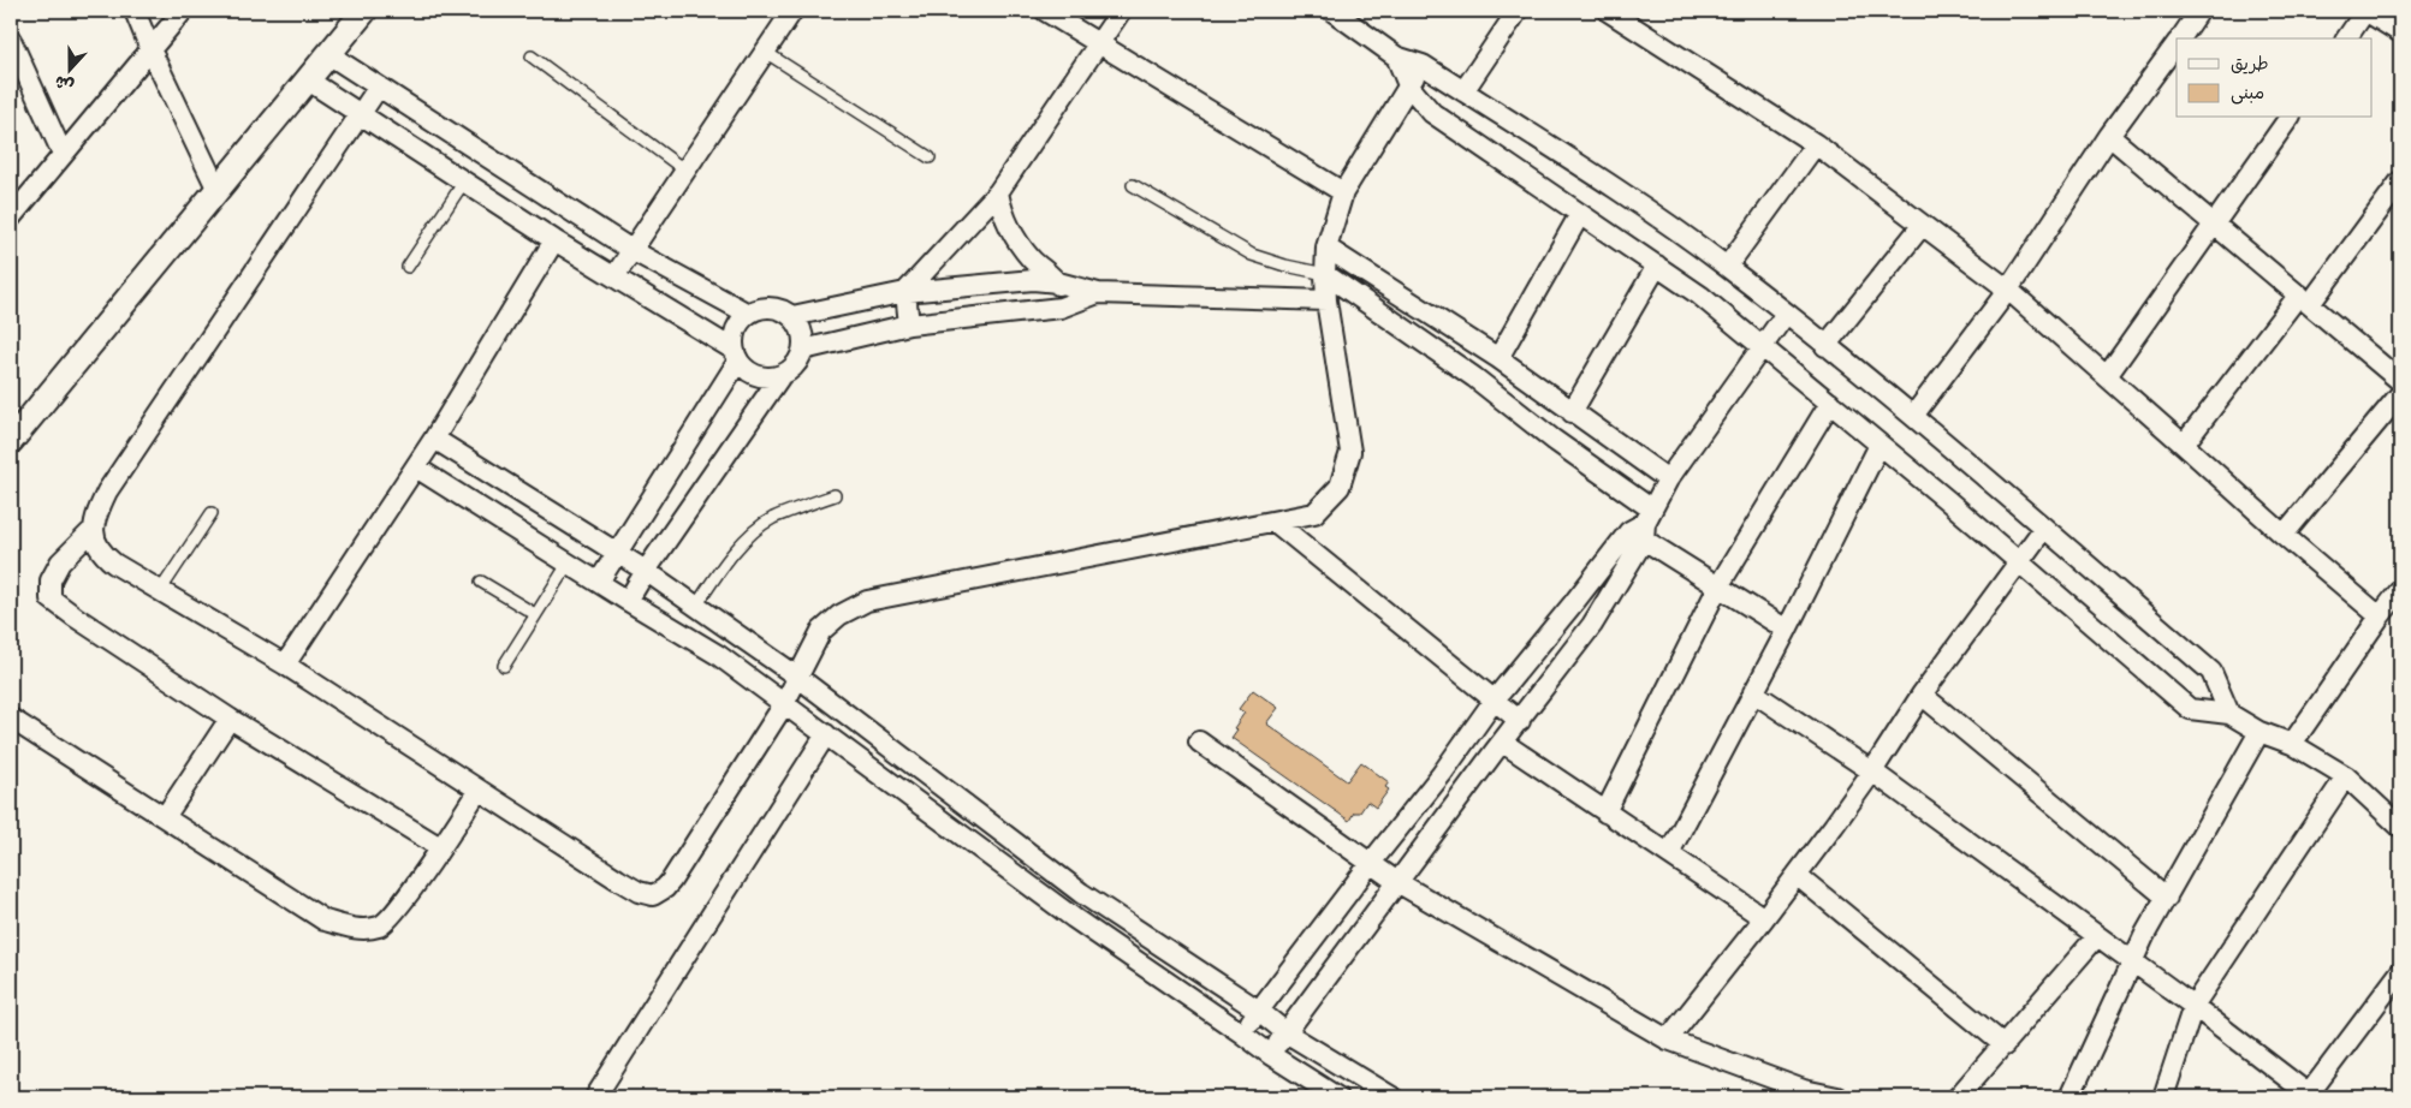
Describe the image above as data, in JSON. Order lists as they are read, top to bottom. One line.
{"legend":["طريق","مبنى"],"north":"bottom"}
